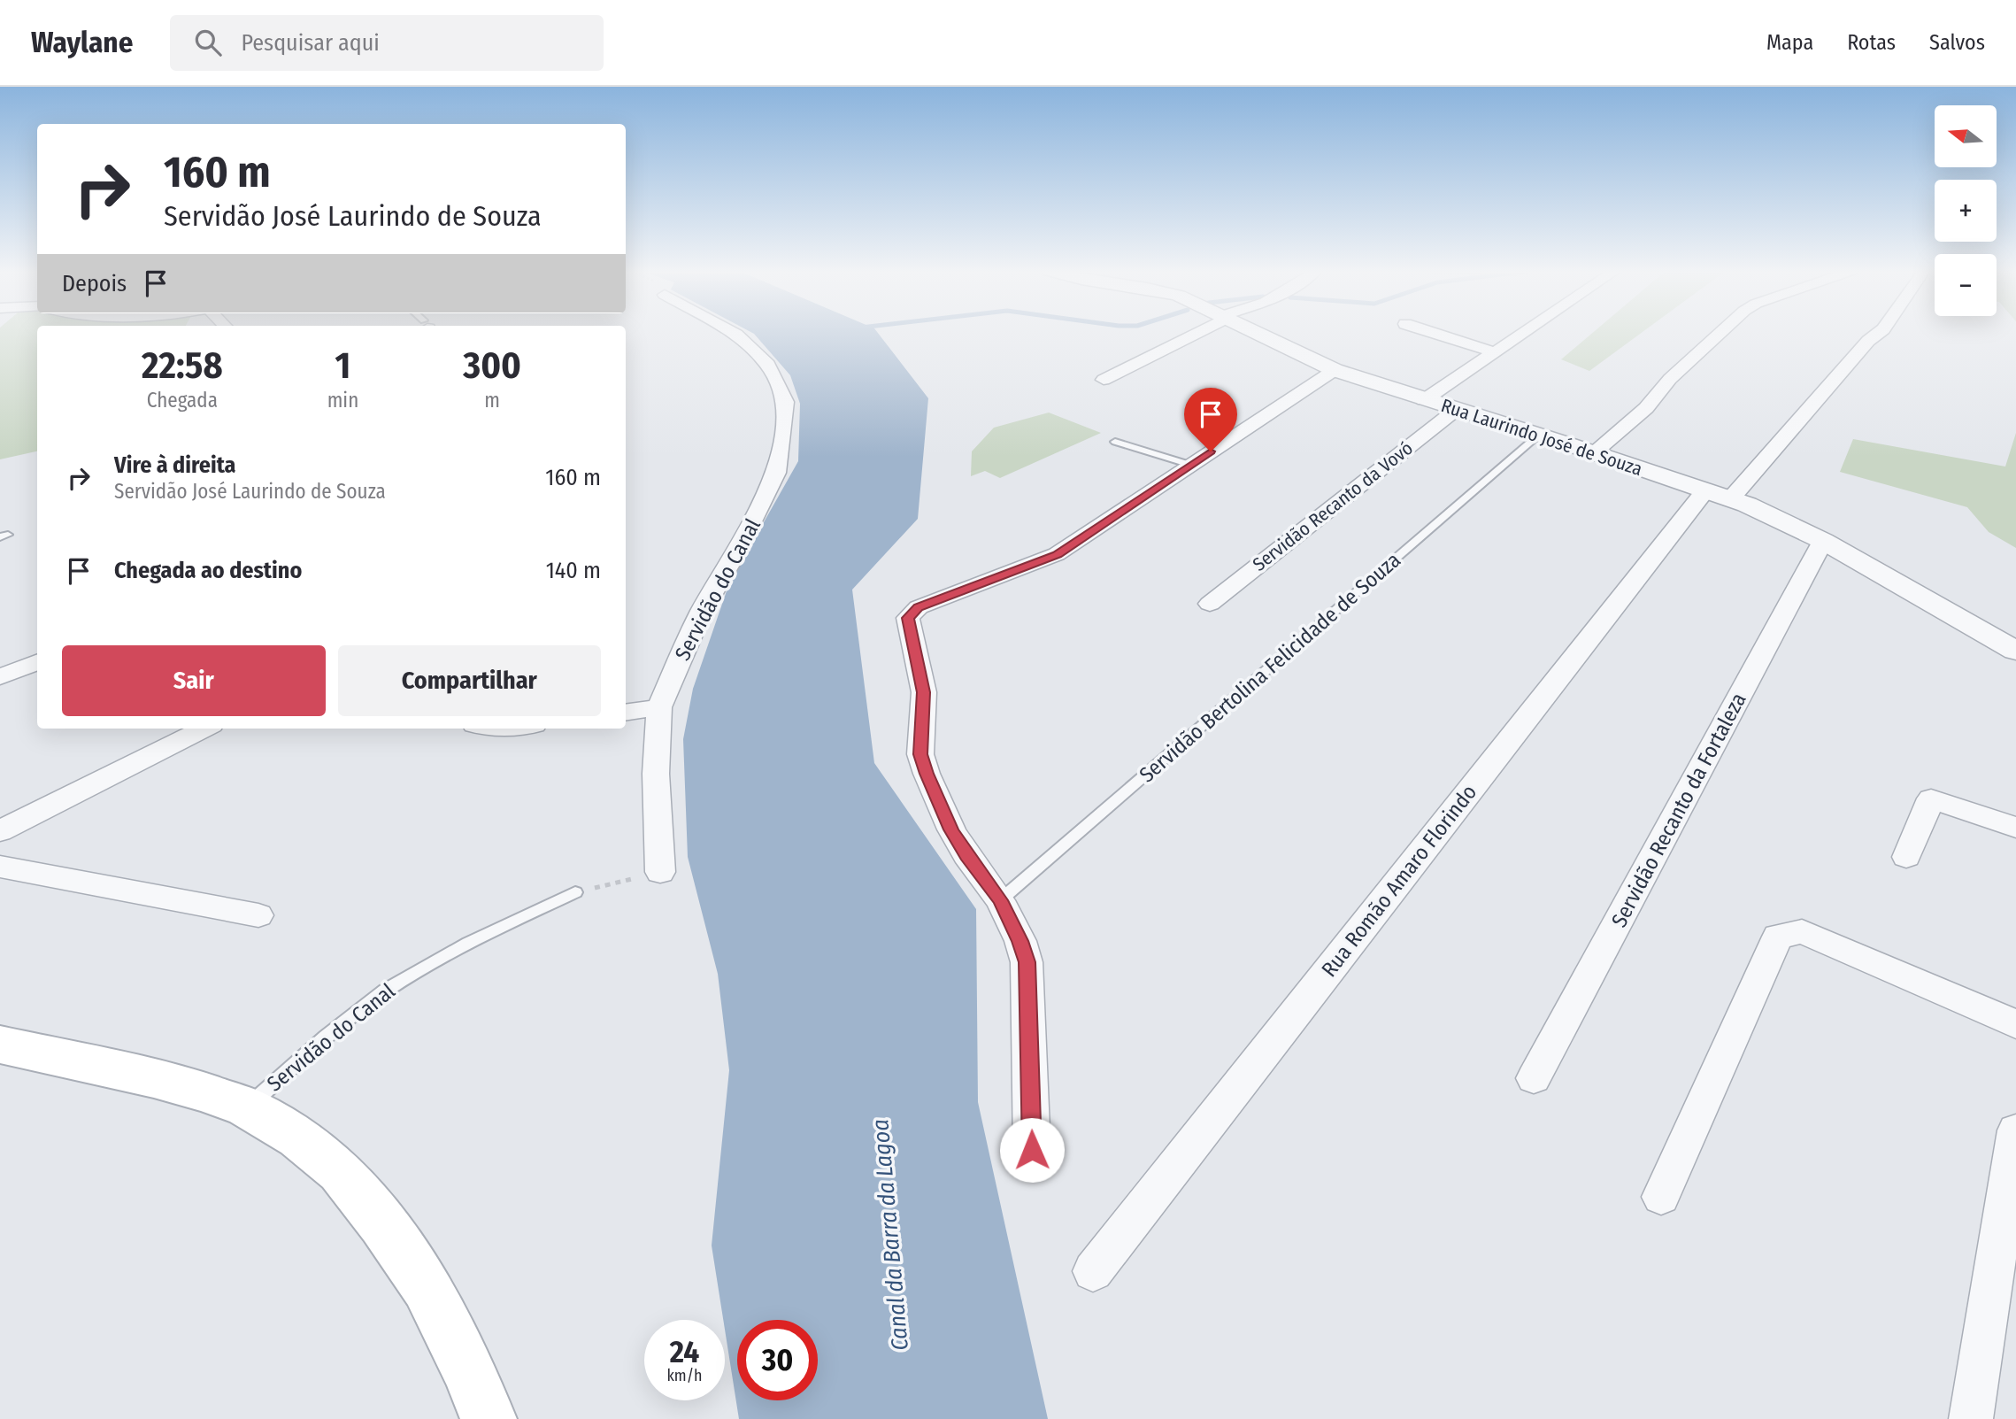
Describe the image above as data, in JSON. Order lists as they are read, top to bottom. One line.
{"streets":{"street":["Rua Laurindo José de Souza","Servidão Recanto da Vovó","Servidão do Canal","Servidão Recanto da Fortaleza","Rua Romão Amaro Florindo"],"lane":["Servidão Bertolina Felicidade de Souza"]},"crossings":[["Rua Laurindo José de Souza","Servidão Recanto da Vovó"],["Rua Laurindo José de Souza","Servidão Bertolina Felicidade de Souza"],["Rua Laurindo José de Souza","Servidão Recanto da Fortaleza"],["Rua Laurindo José de Souza","Rua Romão Amaro Florindo"]],"water":["Canal da Barra da Lagoa"],"north":"left","page":{"header":"Waylane","search":"Pesquisar aqui","nav":["Mapa","Rotas","Salvos"],"map_buttons":["+","−"],"turn":["160 m","Servidão José Laurindo de Souza"],"then":"Depois","eta":["22:58","Chegada","1","min","300","m"],"list":[{"name":"Vire à direita","note":"Servidão José Laurindo de Souza","value":"160 m"},{"name":"Chegada ao destino","value":"140 m"}],"buttons":["Sair","Compartilhar"],"speed":"24 km/h","limit":"30"}}
